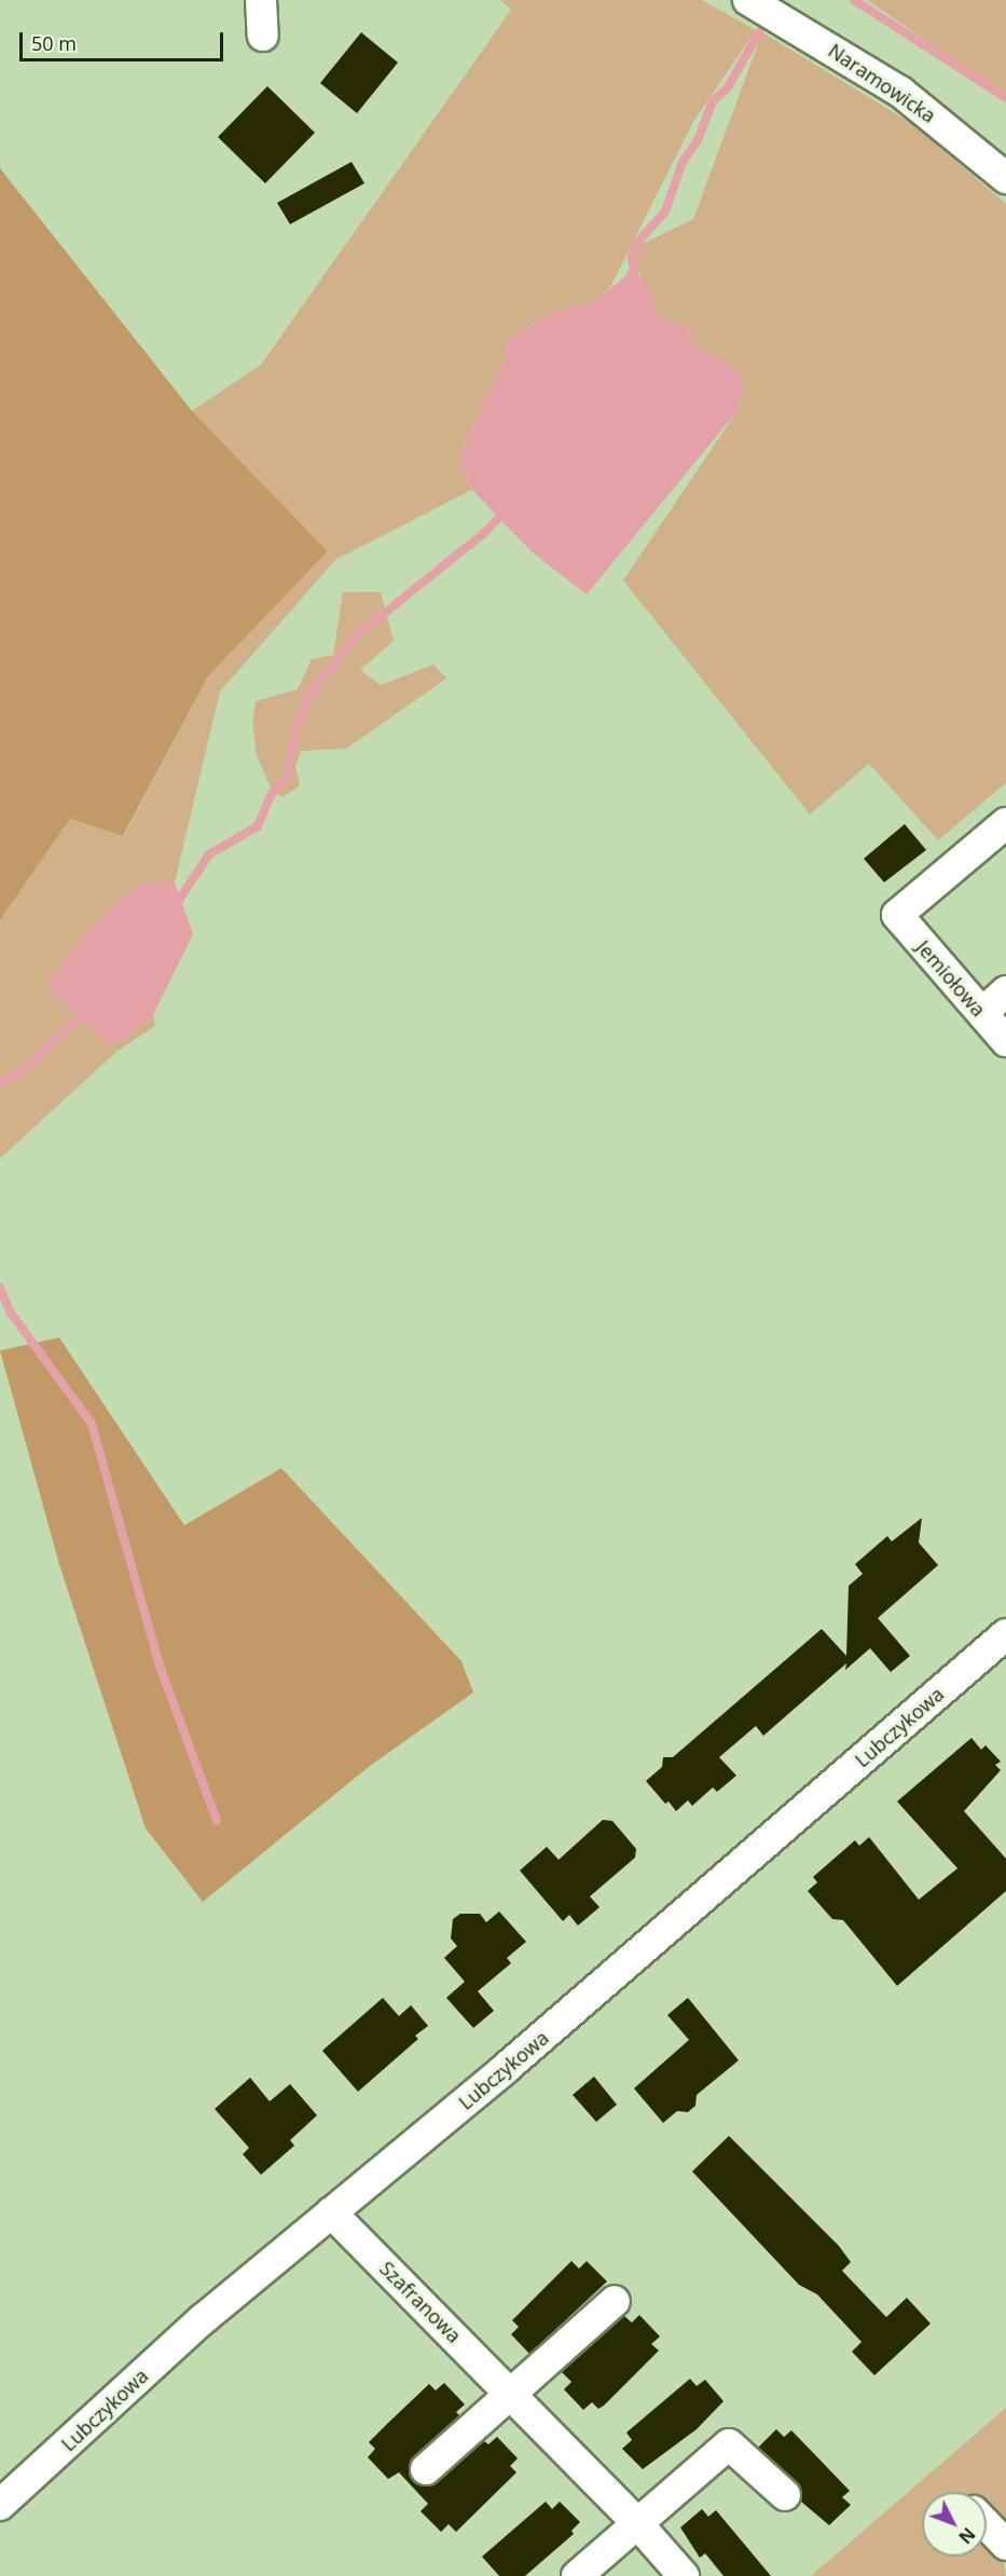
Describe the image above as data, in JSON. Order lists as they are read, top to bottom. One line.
{"streets":{"street":["Naramowicka","Jemiołowa","Lubczykowa","Szafranowa"]},"crossings":[["Lubczykowa","Szafranowa"]],"scale_bar":"50 m","north":"bottom right"}
